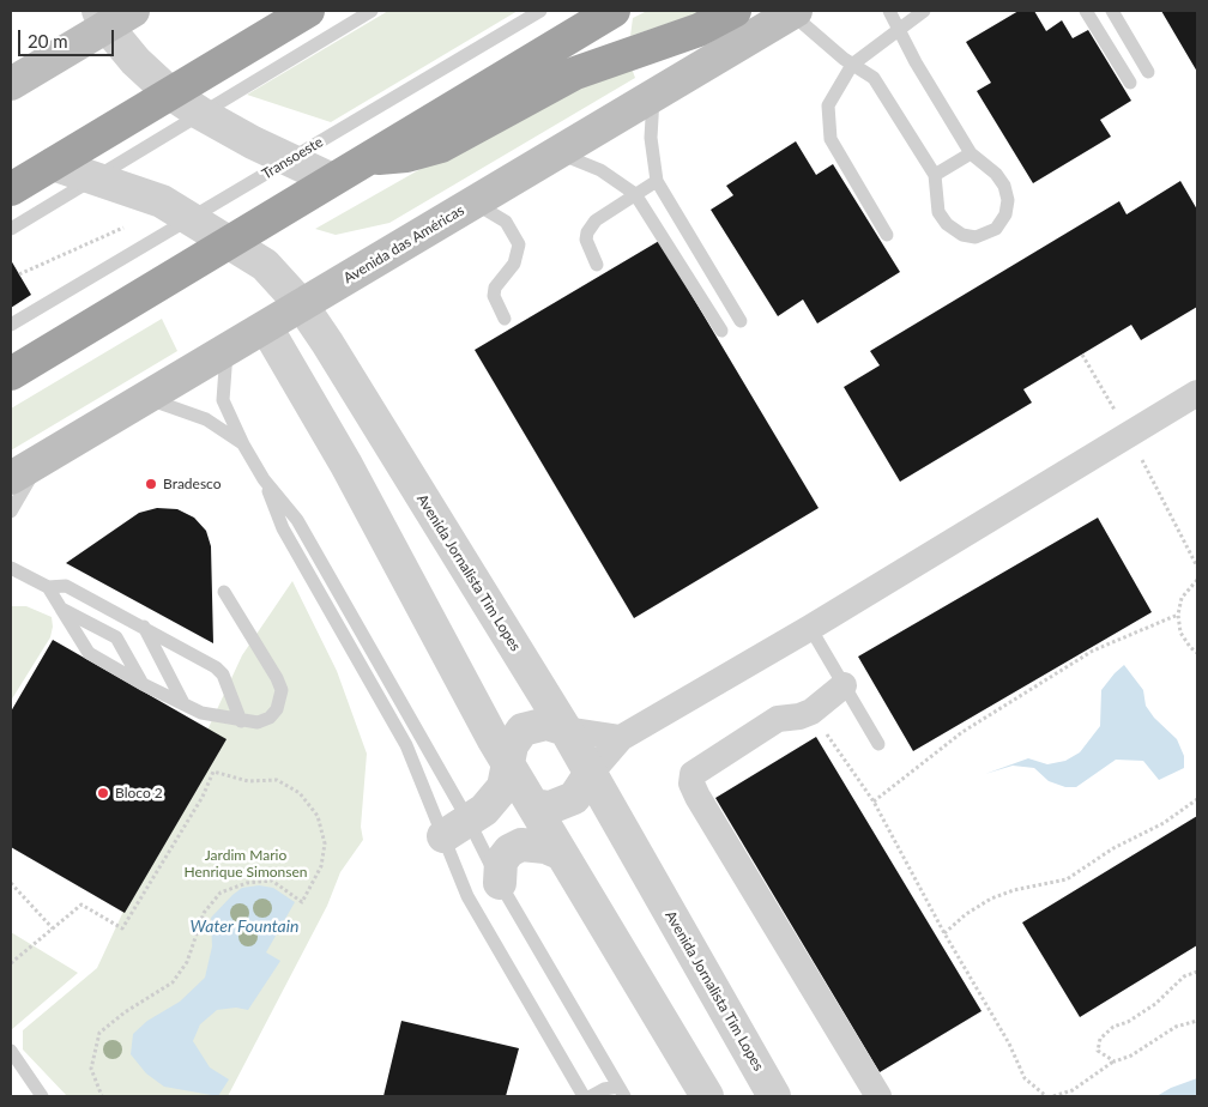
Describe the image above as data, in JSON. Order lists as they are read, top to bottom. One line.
{"streets":{"main road":["Avenida das Américas"],"street":["Avenida Jornalista Tim Lopes"],"lane":["Transoeste"]},"crossings":[["Transoeste","Avenida Jornalista Tim Lopes"],["Avenida das Américas","Avenida Jornalista Tim Lopes"]],"water":["Water Fountain"],"parks":["Jardim Mario Henrique Simonsen"],"places":["Bradesco","Bloco 2"],"scale_bar":"20 m"}
